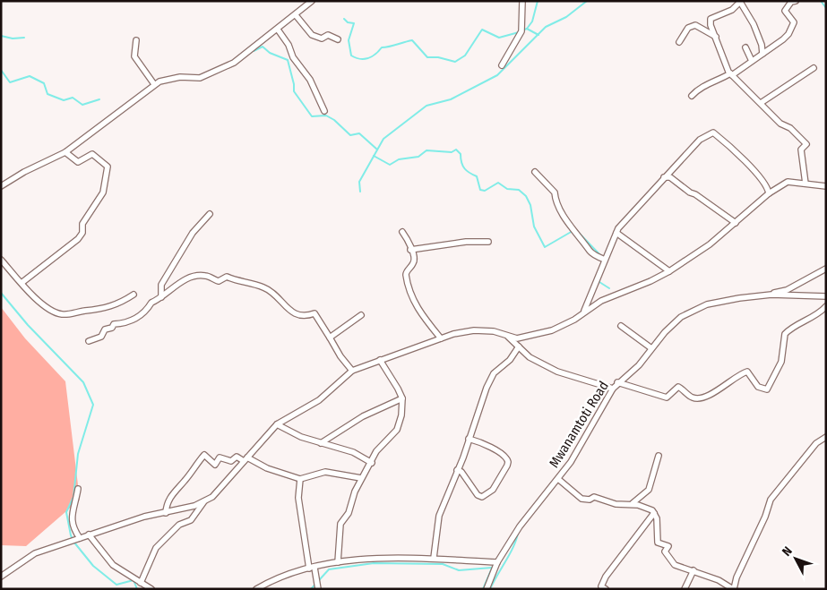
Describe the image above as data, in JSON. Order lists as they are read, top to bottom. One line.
{"streets":{"street":["Mwanamtoti Road"]},"north":"top left"}
